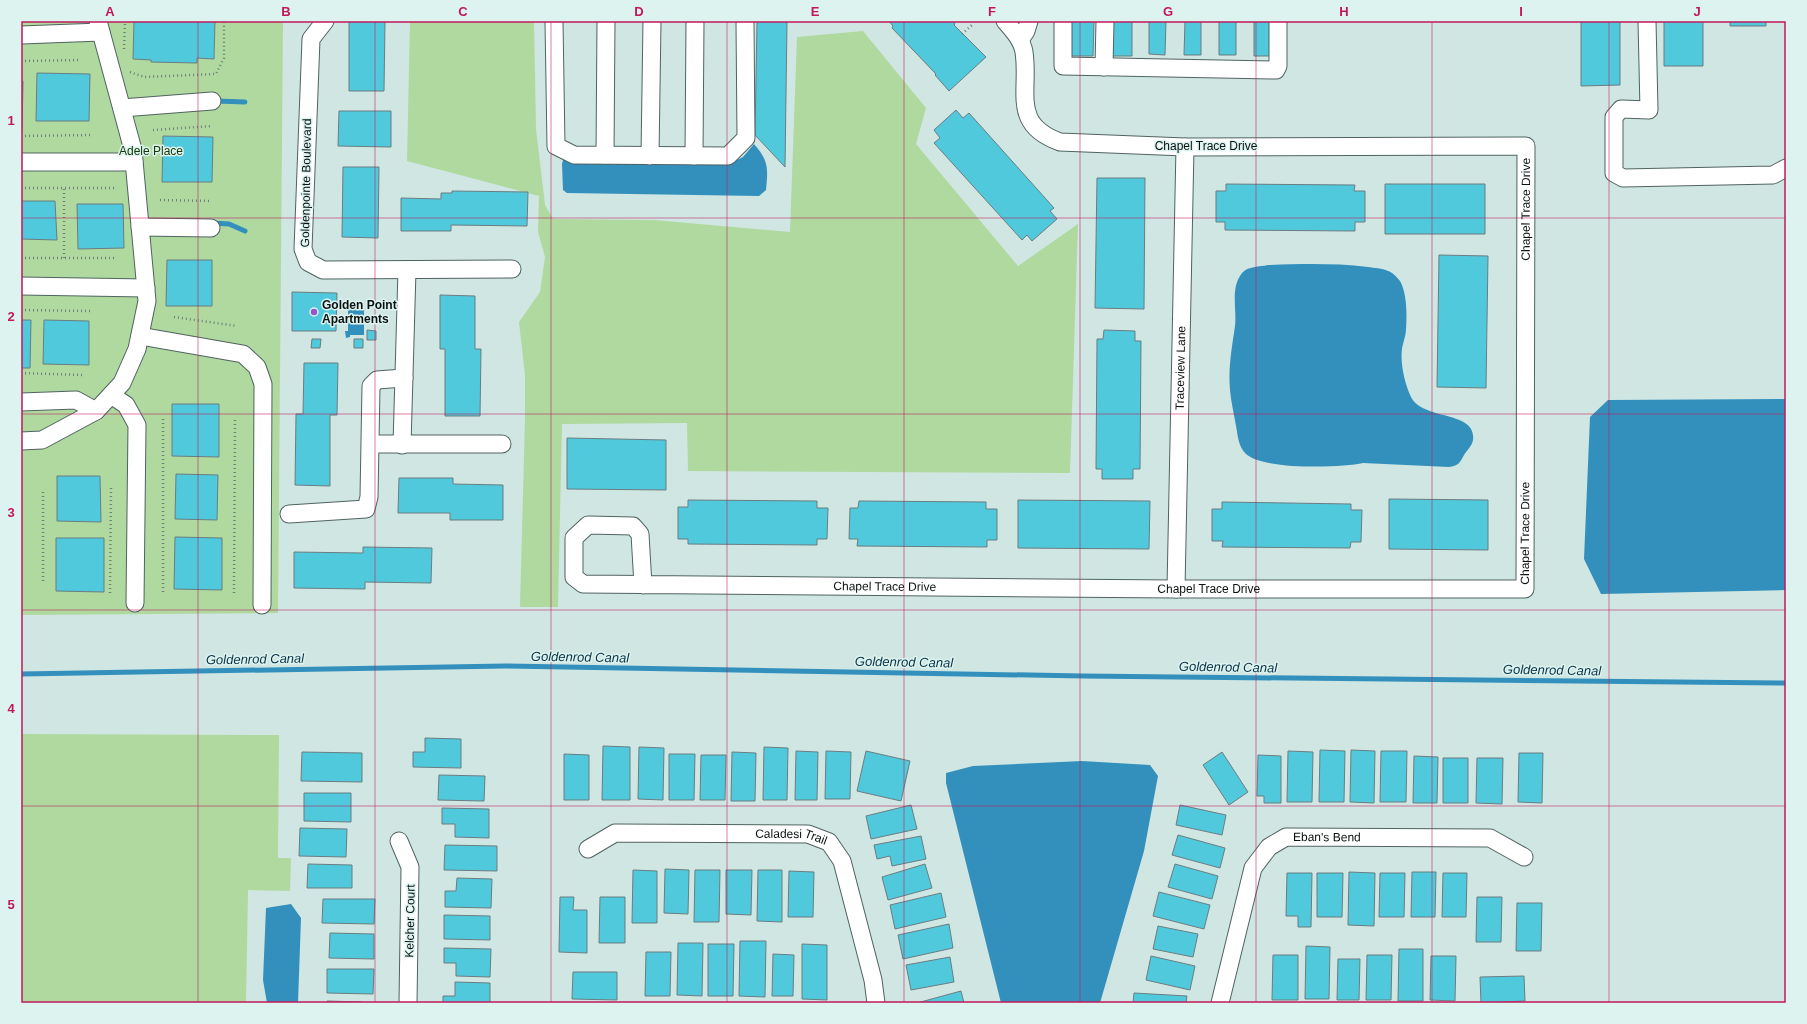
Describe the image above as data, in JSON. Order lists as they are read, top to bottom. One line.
{"streets":{"street":["Chapel Trace Drive","Goldenpointe Boulevard","Traceview Lane","Eban's Bend","Caladesi Trail","Kelcher Court"]},"crossings":[["Chapel Trace Drive","Traceview Lane"]],"water":["Goldenrod Canal"],"parks":["Adele Place"],"places":["Golden Point Apartments"],"grid":{"columns":["A","B","C","D","E","F","G","H","I","J"],"rows":["1","2","3","4","5"]}}
